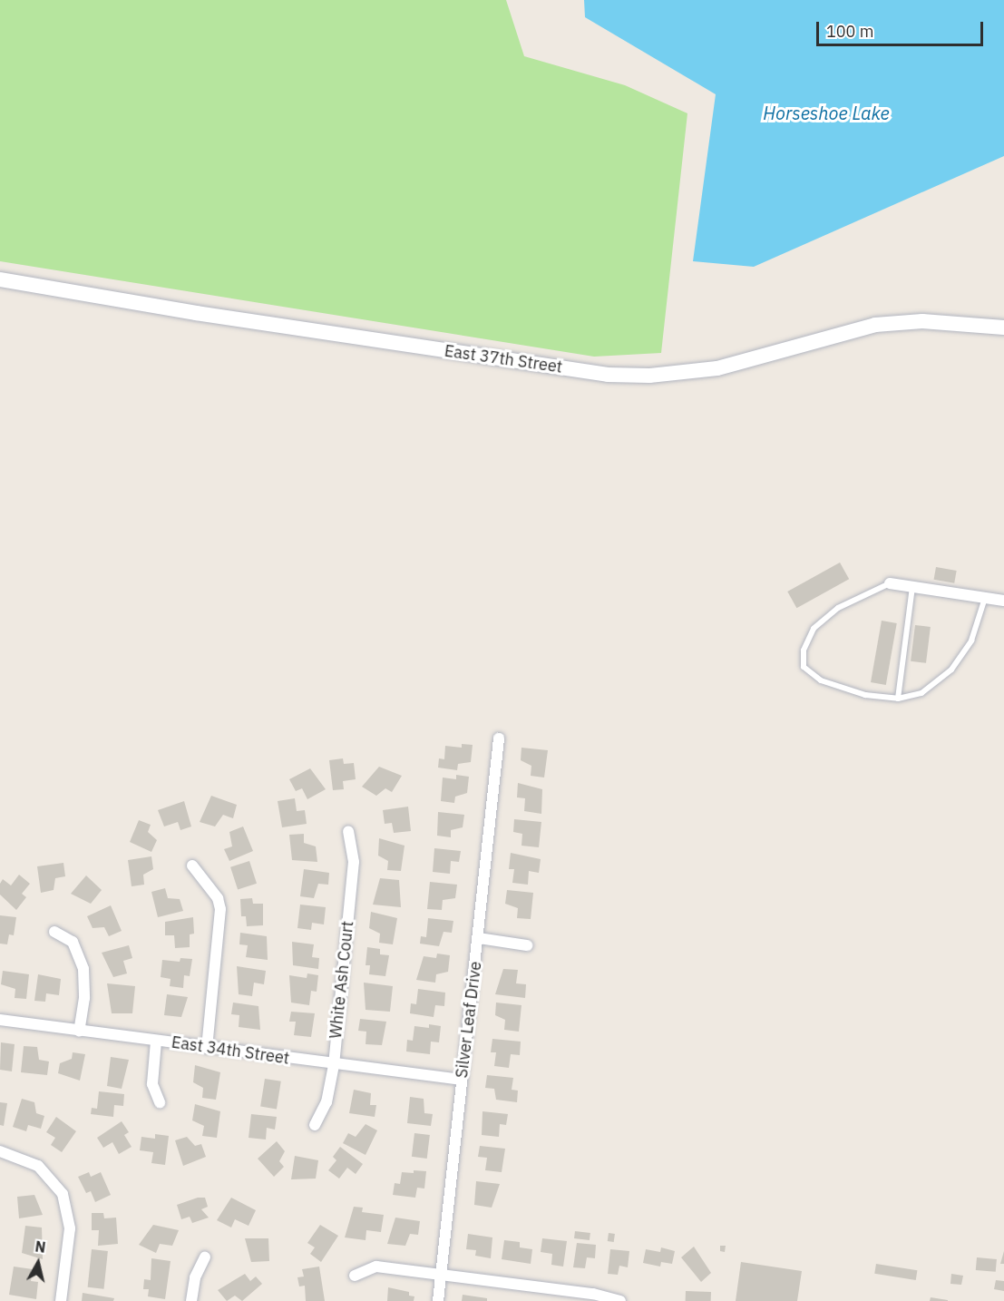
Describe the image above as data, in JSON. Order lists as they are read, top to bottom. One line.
{"streets":{"main road":["East 37th Street"],"street":["White Ash Court","Silver Leaf Drive","East 34th Street"]},"crossings":[["White Ash Court","East 34th Street"],["Silver Leaf Drive","East 34th Street"]],"water":["Horseshoe Lake"],"scale_bar":"100 m","north":"top"}
